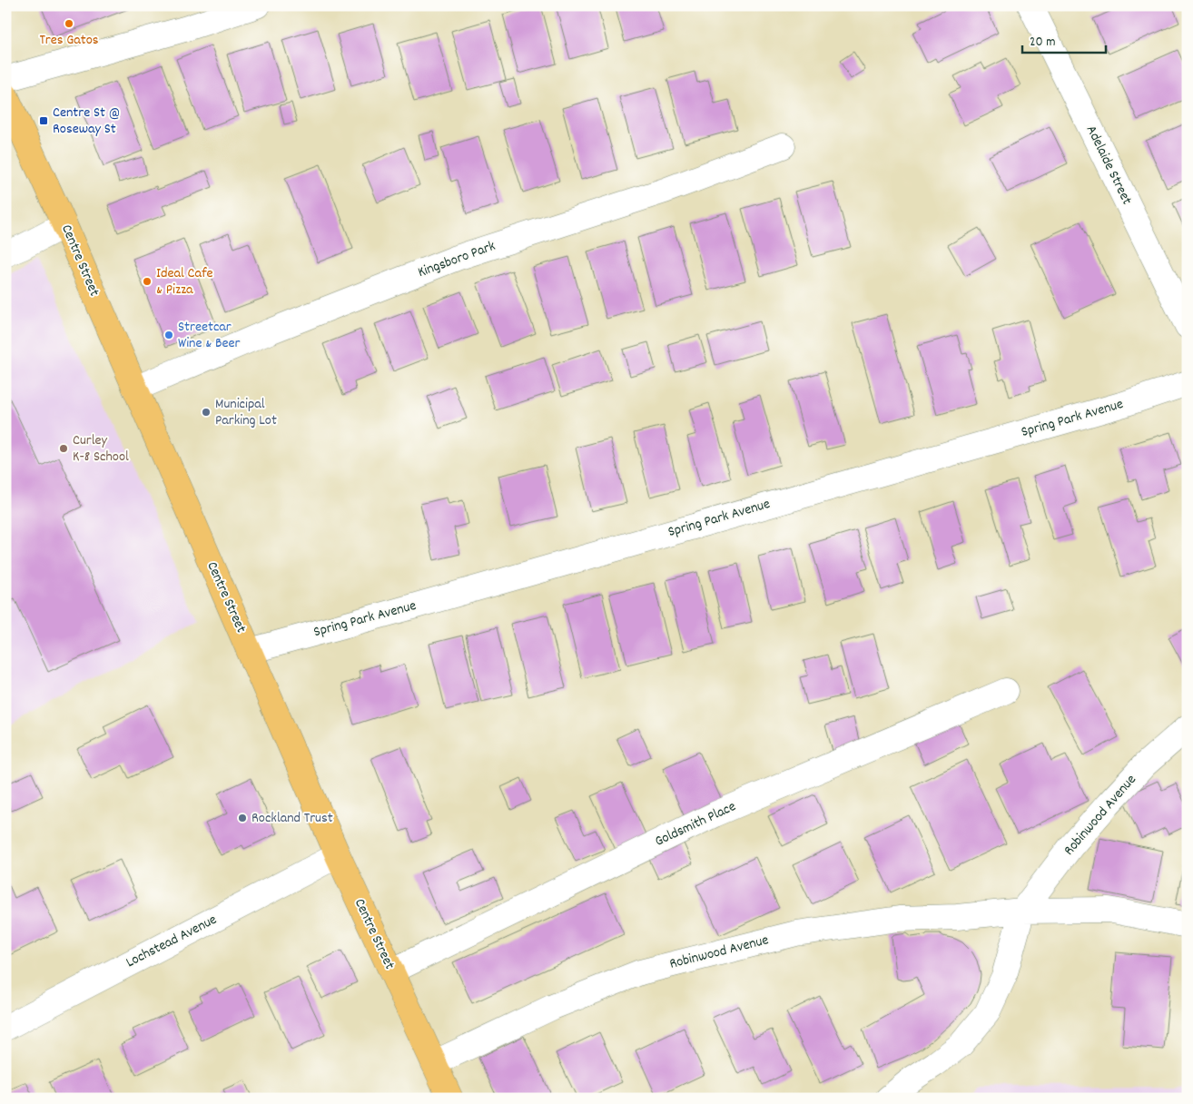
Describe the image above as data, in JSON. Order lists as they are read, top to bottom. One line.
{"streets":{"main road":["Centre Street"],"street":["Adelaide Street","Kingsboro Park","Spring Park Avenue","Robinwood Avenue","Goldsmith Place","Lochstead Avenue"]},"crossings":[["Kingsboro Park","Centre Street"],["Centre Street","Spring Park Avenue"],["Centre Street","Robinwood Avenue"],["Centre Street","Goldsmith Place"],["Centre Street","Lochstead Avenue"]],"places":{"other":["Tres Gatos","Ideal Cafe & Pizza","Streetcar Wine & Beer","Municipal Parking Lot","Curley K-8 School","Rockland Trust"],"transit":["Centre St @ Roseway St"]},"scale_bar":"20 m"}
